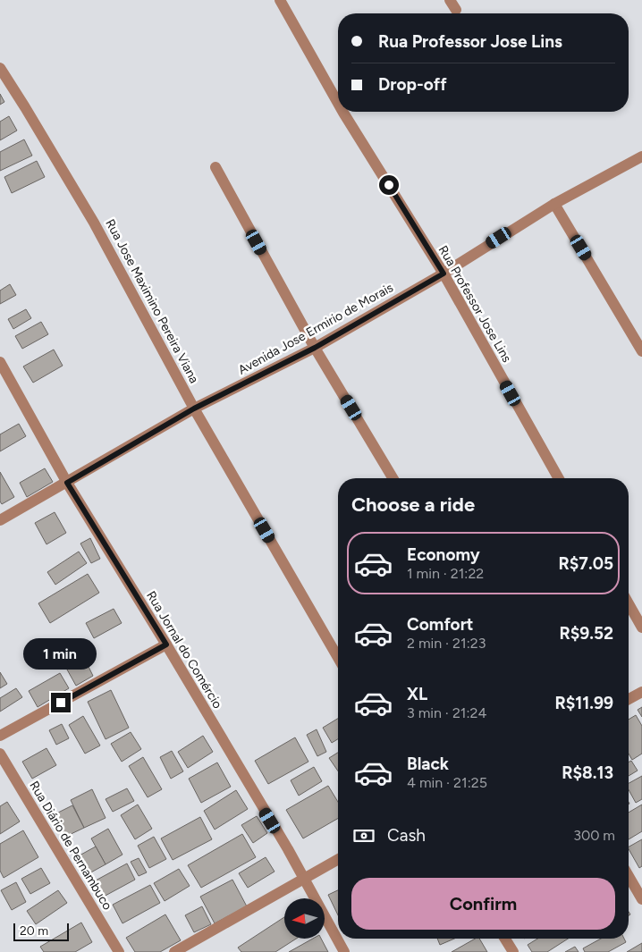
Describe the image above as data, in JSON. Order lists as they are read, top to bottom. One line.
{"streets":{"street":["Rua Jose Maximino Pereira Viana","Rua Professor Jose Lins","Avenida Jose Ermirio de Morais","Rua Jornal do Comércio","Rua Diário de Pernambuco"]},"crossings":[["Rua Jose Maximino Pereira Viana","Avenida Jose Ermirio de Morais"],["Rua Professor Jose Lins","Avenida Jose Ermirio de Morais"],["Avenida Jose Ermirio de Morais","Rua Jornal do Comércio"]],"scale_bar":"20 m","north":"left","page":{"banner":["Rua Professor Jose Lins","Drop-off"],"heading":"Choose a ride","list":[{"name":"Economy","note":"1 min · 21:22","value":"R$7.05"},{"name":"Comfort","note":"2 min · 21:23","value":"R$9.52"},{"name":"XL","note":"3 min · 21:24","value":"R$11.99"},{"name":"Black","note":"4 min · 21:25","value":"R$8.13"}],"bubble":"1 min","pay":["Cash","300 m"],"buttons":"Confirm","scale":"20 m"}}
